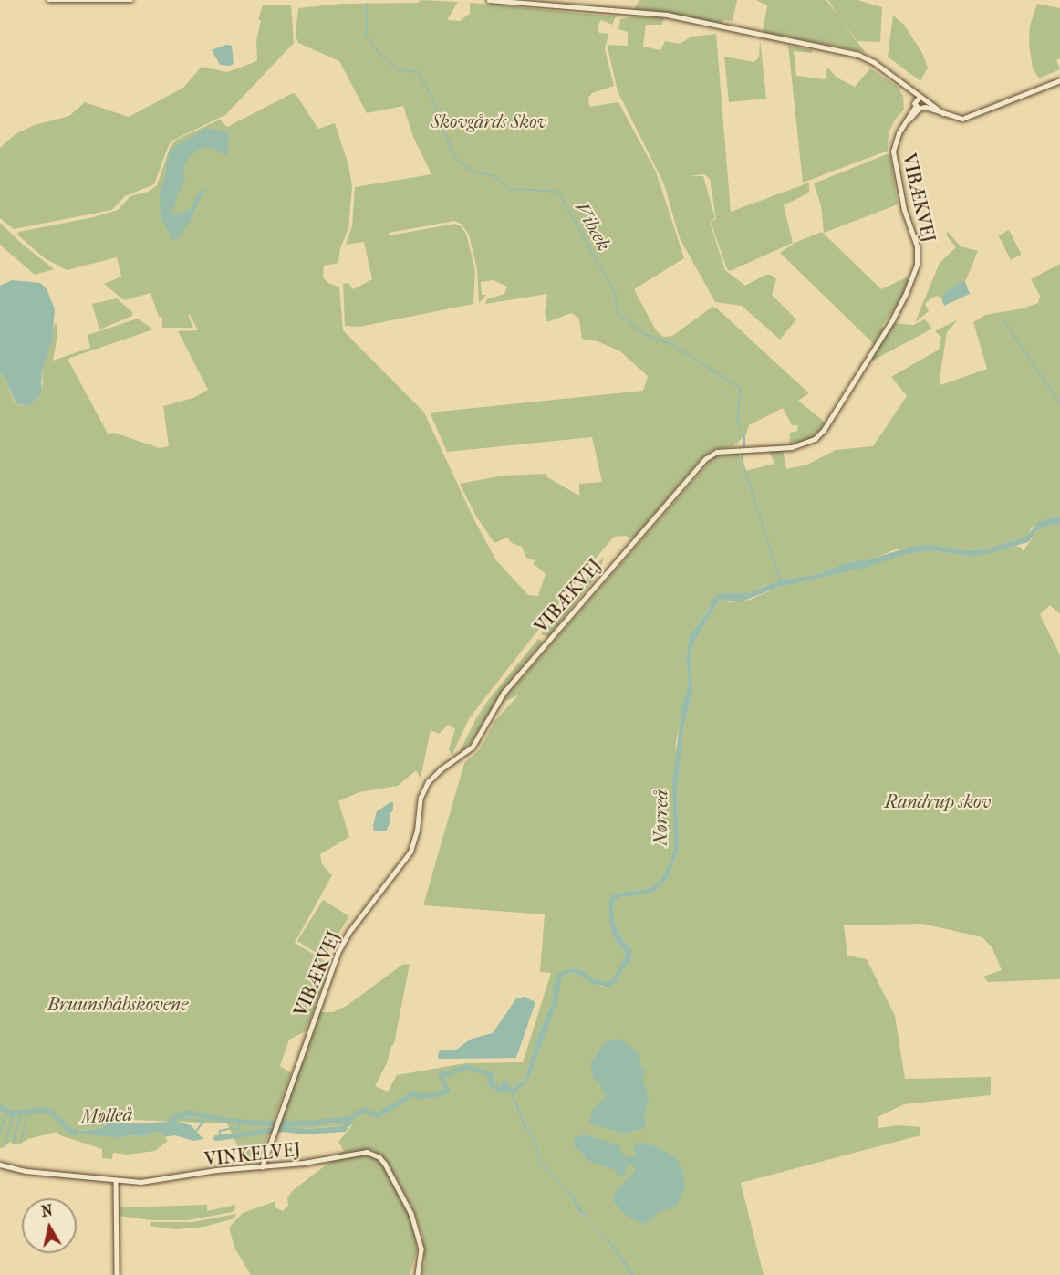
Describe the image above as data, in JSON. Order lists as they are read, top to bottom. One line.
{"streets":{"street":["VIBÆKVEJ","VINKELVEJ"]},"crossings":[["VIBÆKVEJ","VINKELVEJ"]],"water":["Vibæk","Nørreå","Mølleå"],"parks":["Skovgårds Skov","Randrup skov","Bruunshåbskovene"],"north":"top"}
